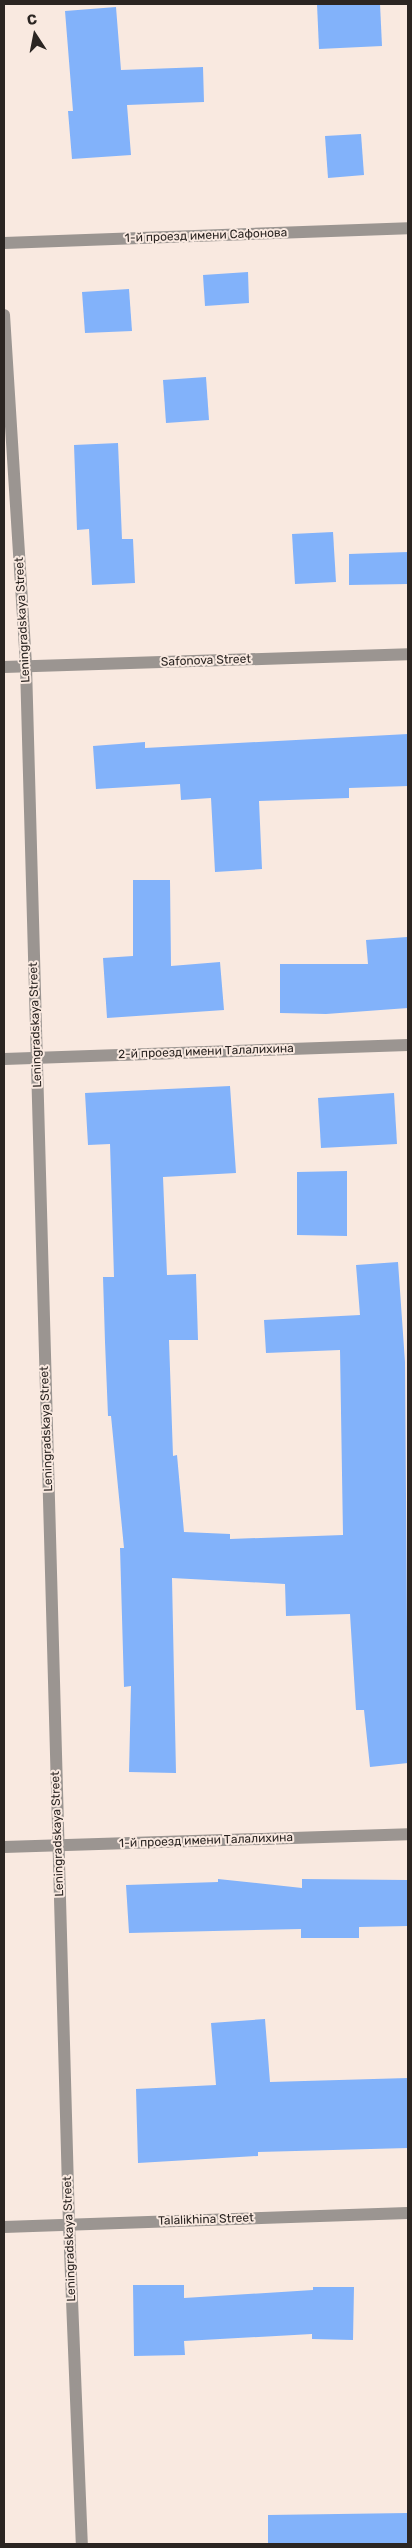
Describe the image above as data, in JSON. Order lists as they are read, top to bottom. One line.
{"streets":{"street":["1-й проезд имени Сафонова","Leningradskaya Street","Safonova Street","2-й проезд имени Талалихина","1-й проезд имени Талалихина","Talalikhina Street"]},"crossings":[["Leningradskaya Street","Safonova Street"],["Leningradskaya Street","2-й проезд имени Талалихина"],["Leningradskaya Street","1-й проезд имени Талалихина"],["Leningradskaya Street","Talalikhina Street"]],"north":"top"}
